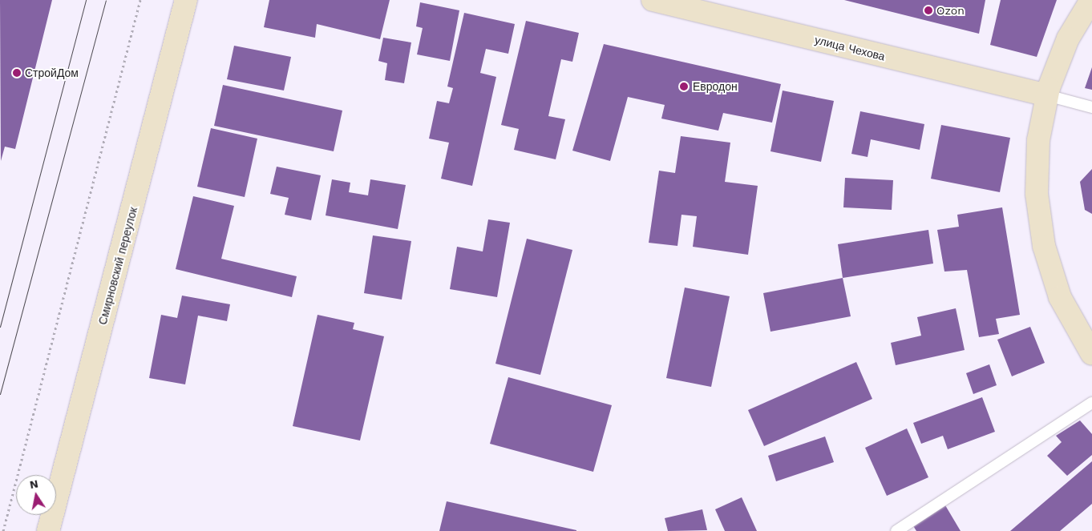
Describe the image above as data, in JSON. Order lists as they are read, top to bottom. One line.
{"streets":{"main road":["улица Чехова","Смирновский переулок"]},"places":["Ozon","СтройДом","Евродон"],"north":"top"}
